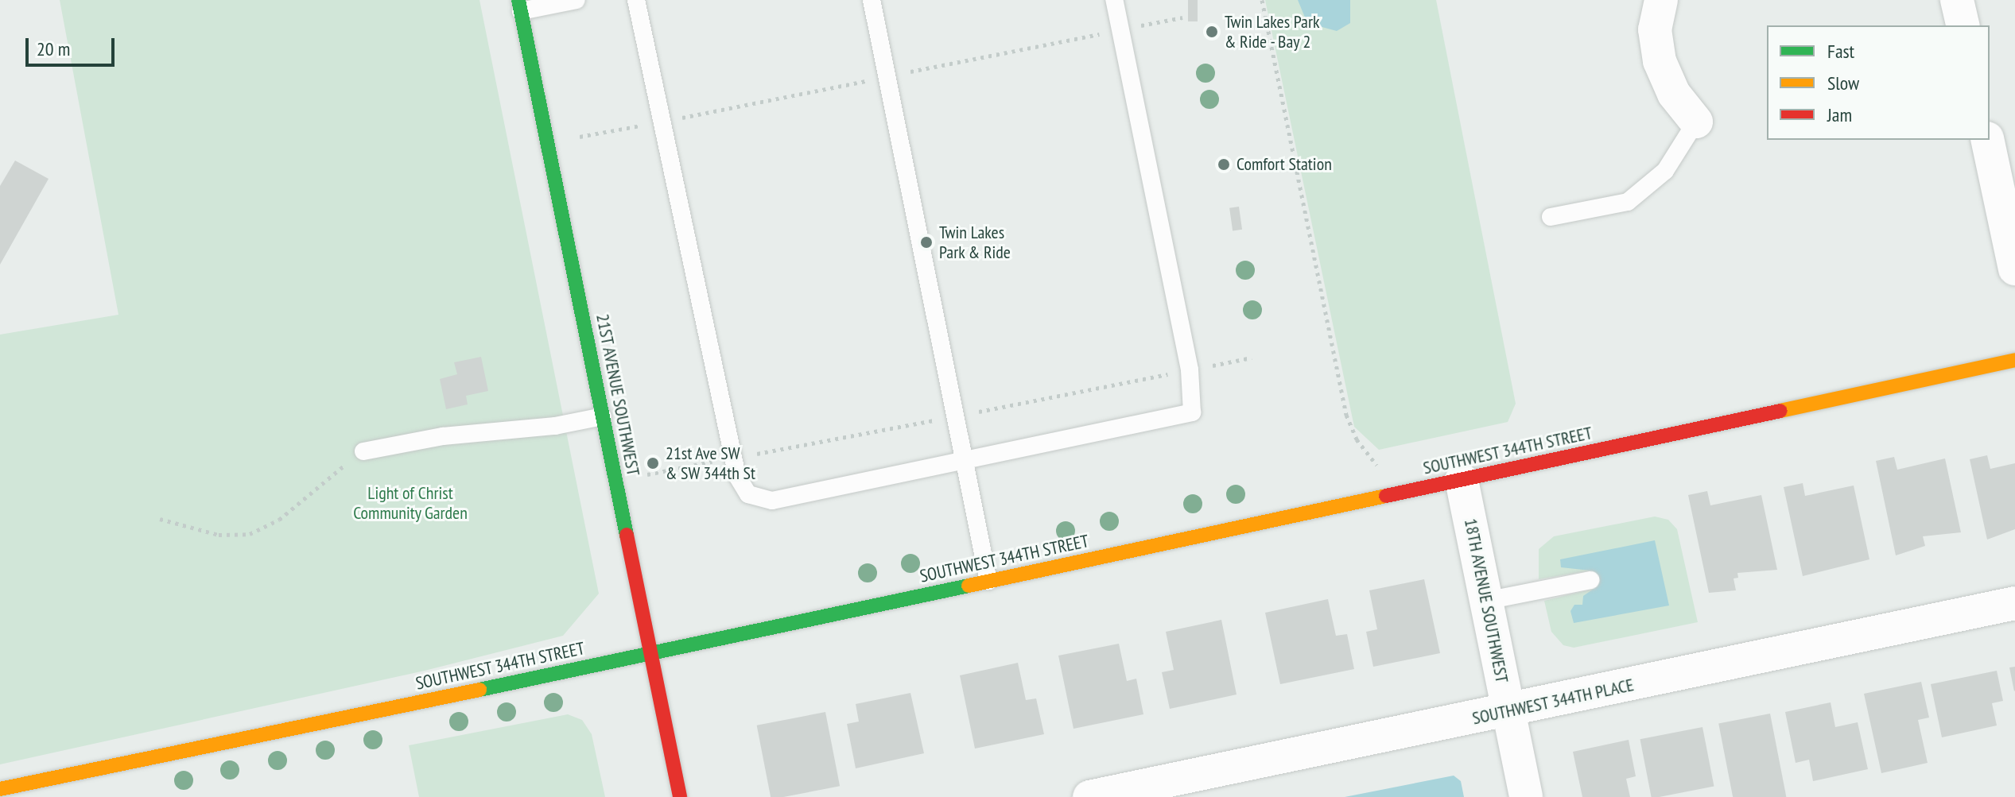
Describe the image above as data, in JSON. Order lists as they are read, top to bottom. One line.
{"streets":{"street":["21ST AVENUE SOUTHWEST","SOUTHWEST 344TH STREET","18TH AVENUE SOUTHWEST","SOUTHWEST 344TH PLACE"]},"crossings":[["21ST AVENUE SOUTHWEST","SOUTHWEST 344TH STREET"],["SOUTHWEST 344TH STREET","18TH AVENUE SOUTHWEST"],["18TH AVENUE SOUTHWEST","SOUTHWEST 344TH PLACE"]],"parks":["Light of Christ Community Garden"],"places":["Twin Lakes Park & Ride - Bay 2","Comfort Station","Twin Lakes Park & Ride","21st Ave SW & SW 344th St"],"legend":["Fast","Slow","Jam"],"scale_bar":"20 m"}
